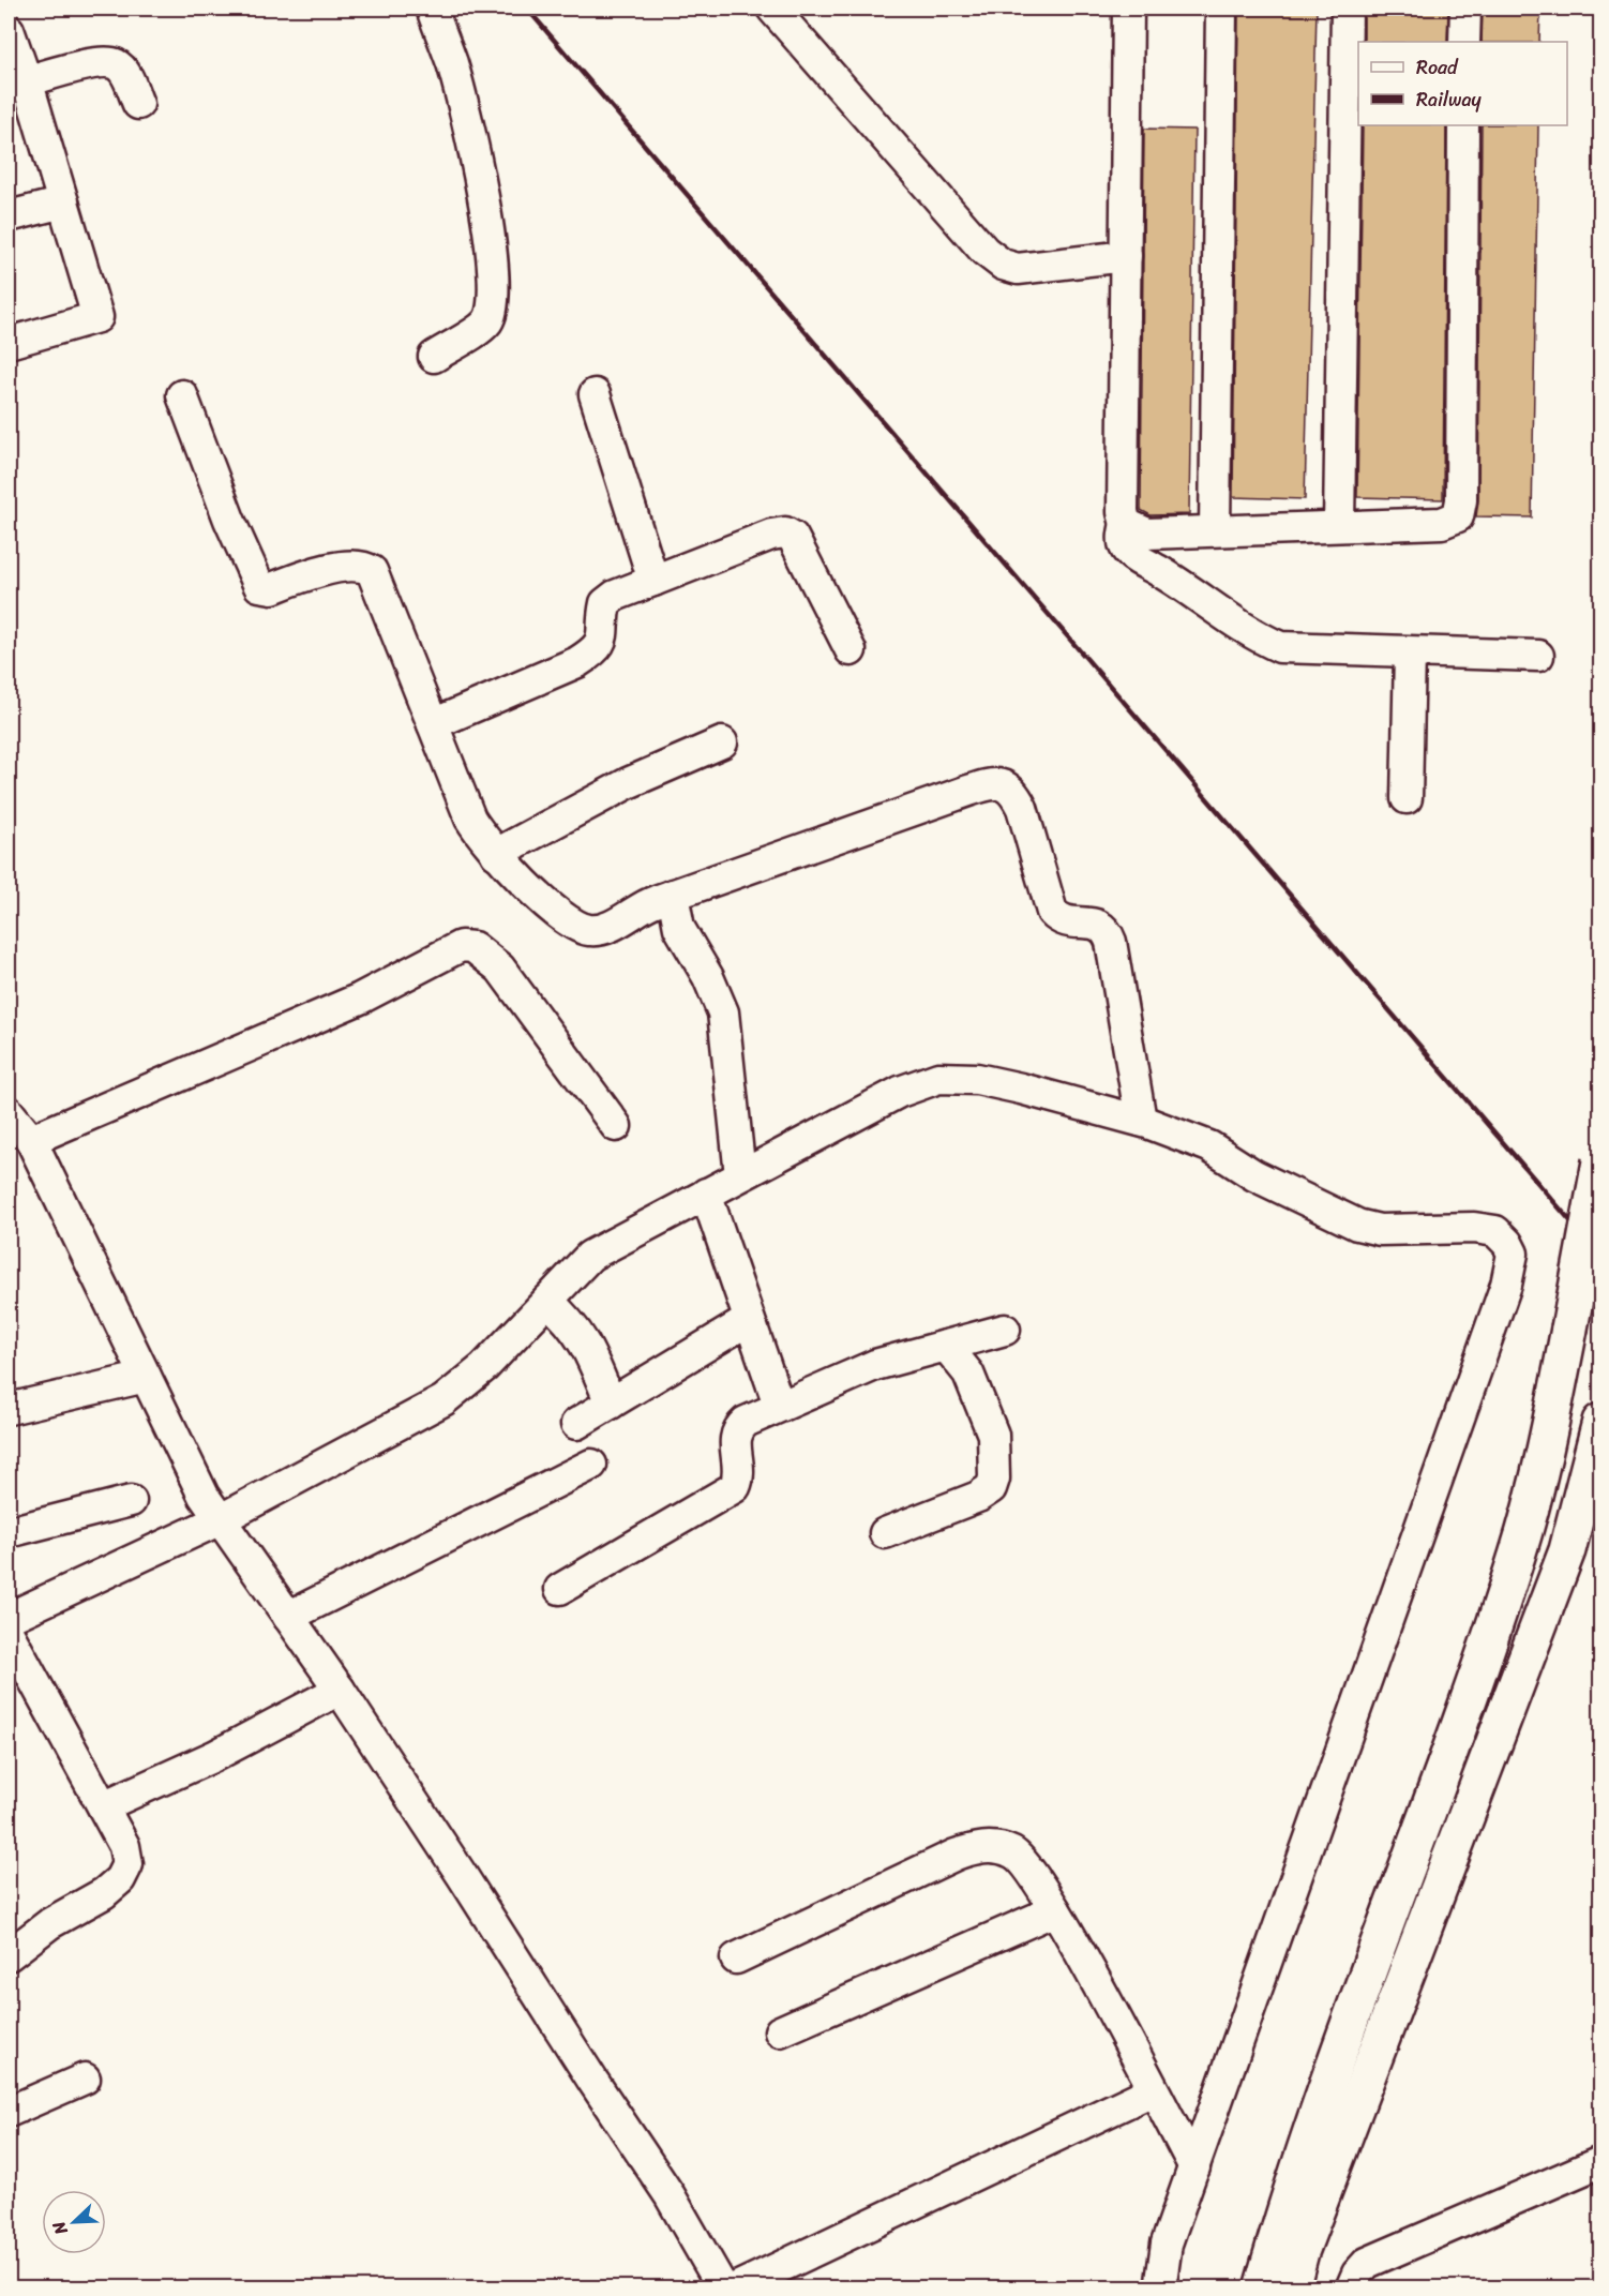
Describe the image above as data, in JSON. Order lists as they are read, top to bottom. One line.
{"legend":["Road","Railway"],"north":"bottom left"}
